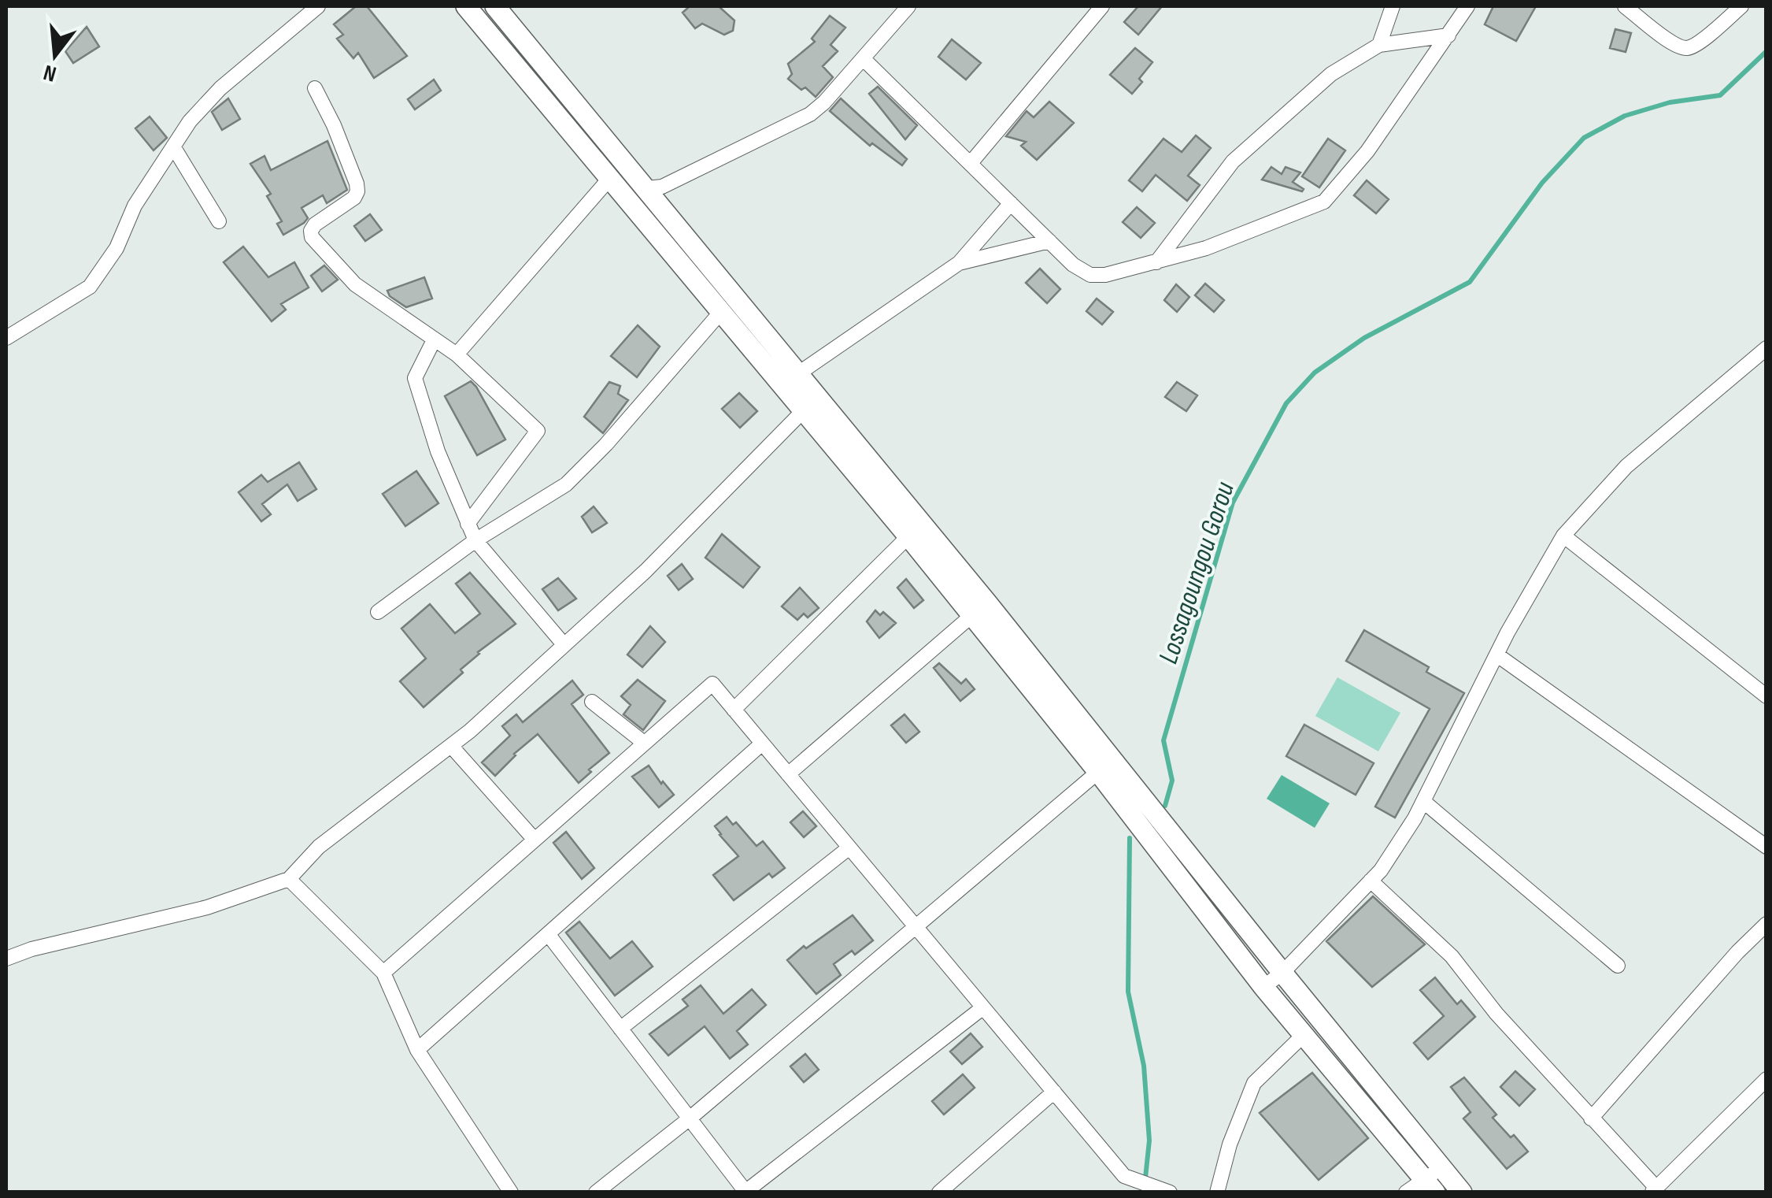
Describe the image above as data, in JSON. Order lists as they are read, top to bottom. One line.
{"water":["Lossagoungou Gorou"],"north":"bottom"}
